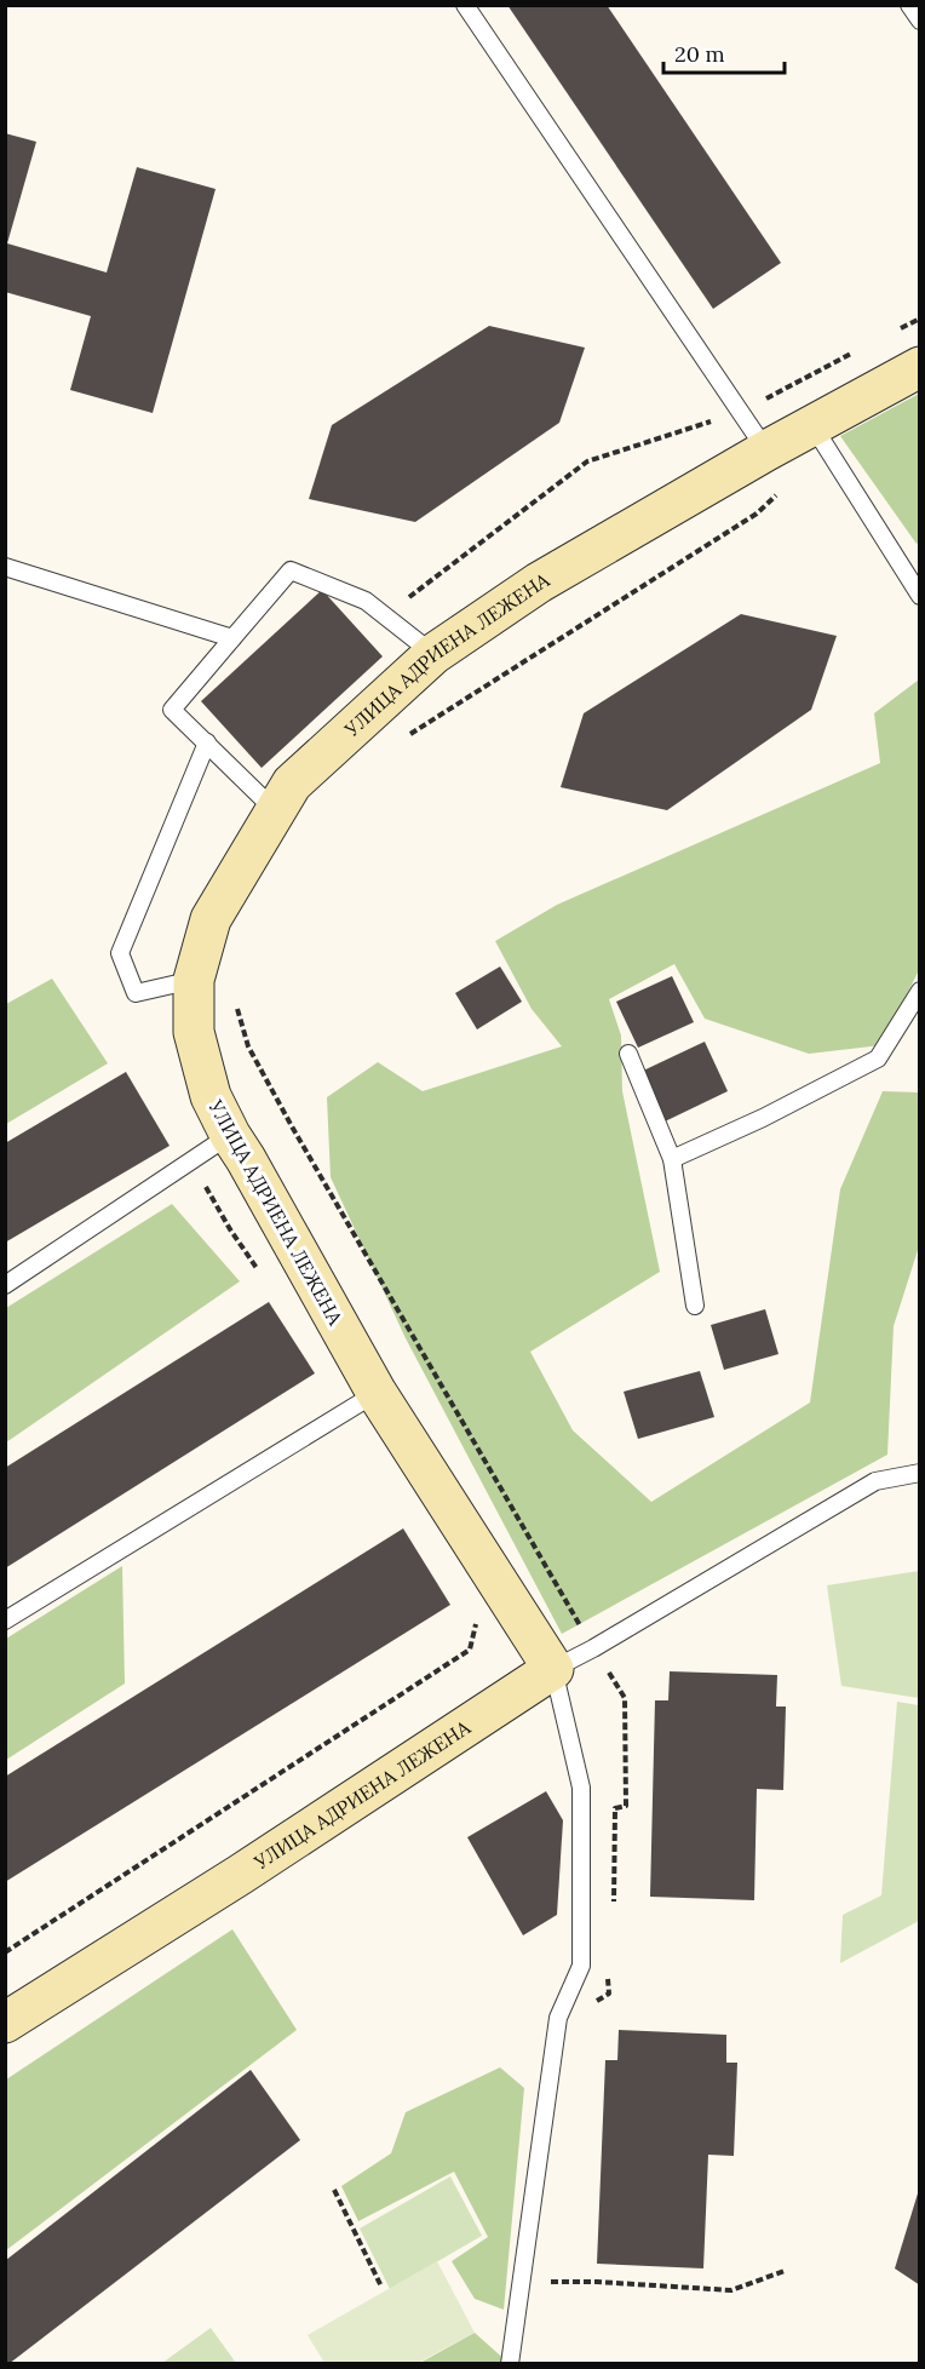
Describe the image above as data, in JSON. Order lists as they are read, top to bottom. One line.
{"streets":{"street":["УЛИЦА АДРИЕНА ЛЕЖЕНА"]},"scale_bar":"20 m"}
